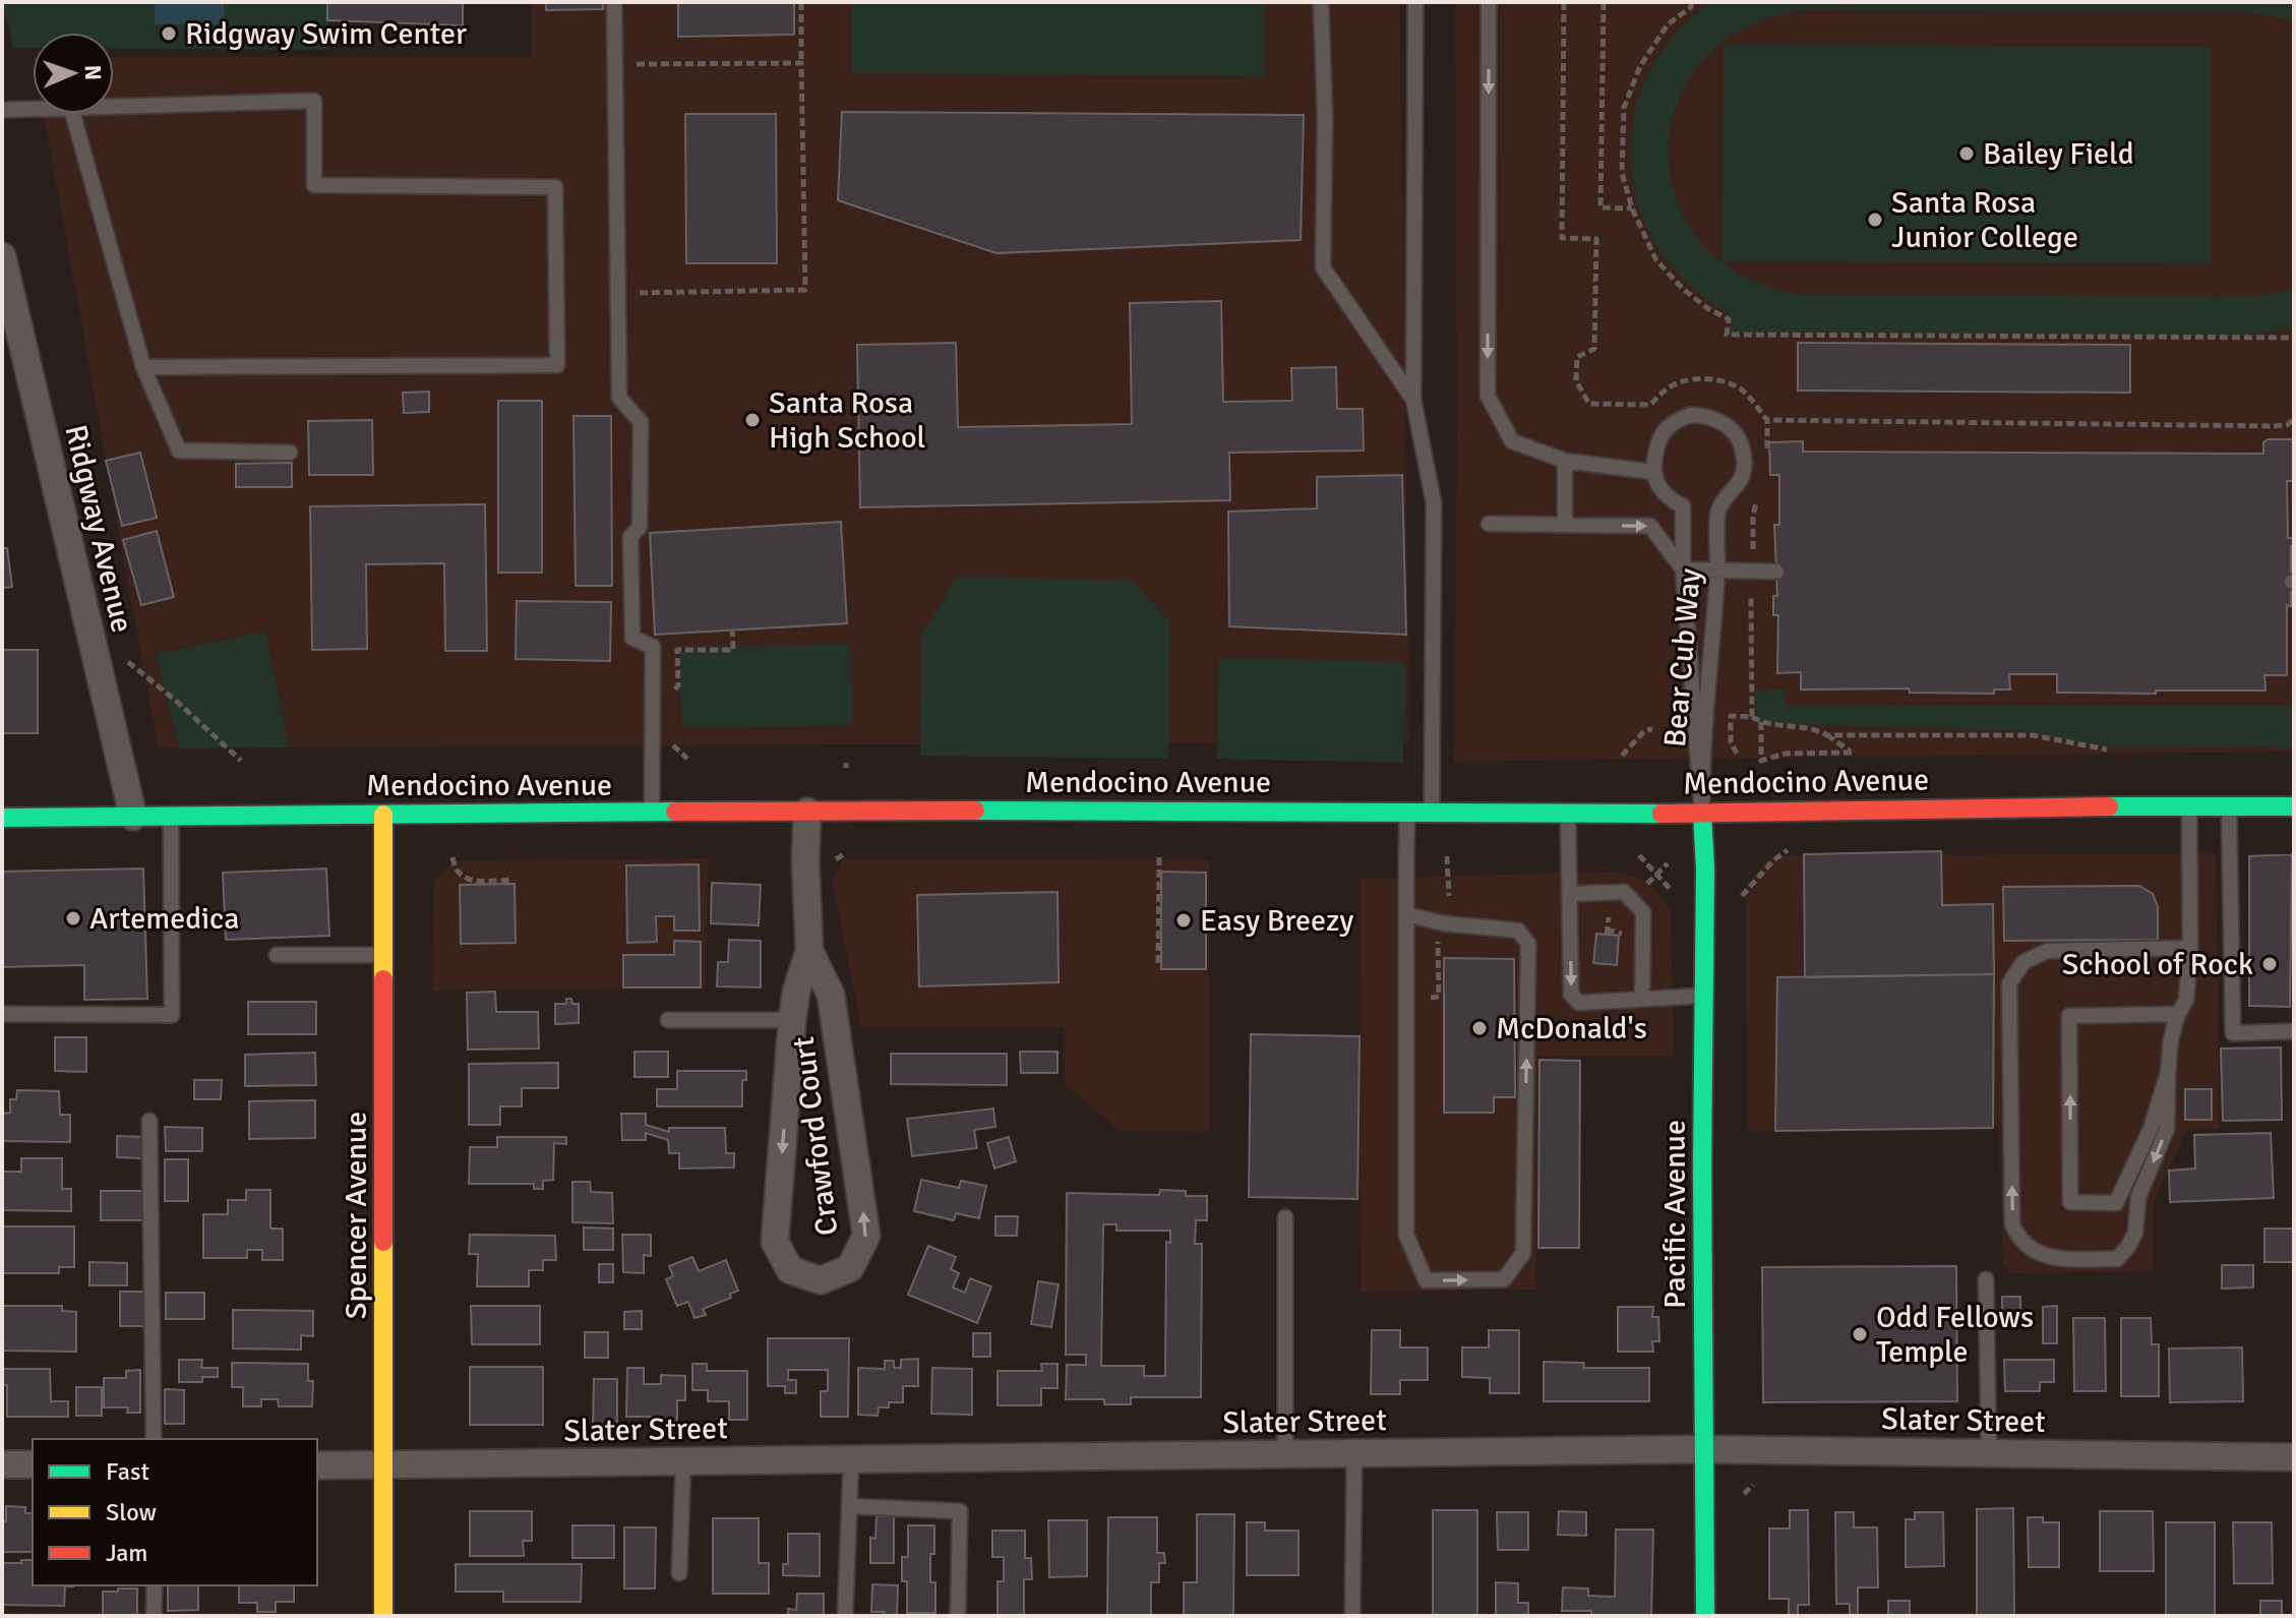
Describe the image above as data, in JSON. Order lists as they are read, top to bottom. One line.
{"streets":{"main road":["Mendocino Avenue","Pacific Avenue","Spencer Avenue"],"street":["Ridgway Avenue","Crawford Court","Slater Street"],"lane":["Bear Cub Way"]},"crossings":[["Ridgway Avenue","Mendocino Avenue"],["Bear Cub Way","Mendocino Avenue"],["Bear Cub Way","Pacific Avenue"],["Mendocino Avenue","Crawford Court"],["Mendocino Avenue","Pacific Avenue"],["Mendocino Avenue","Spencer Avenue"],["Pacific Avenue","Slater Street"],["Spencer Avenue","Slater Street"]],"places":["Ridgway Swim Center","Bailey Field","Santa Rosa Junior College","Santa Rosa High School","Artemedica","Easy Breezy","School of Rock","McDonald's","Odd Fellows Temple"],"legend":["Fast","Slow","Jam"],"north":"right"}
